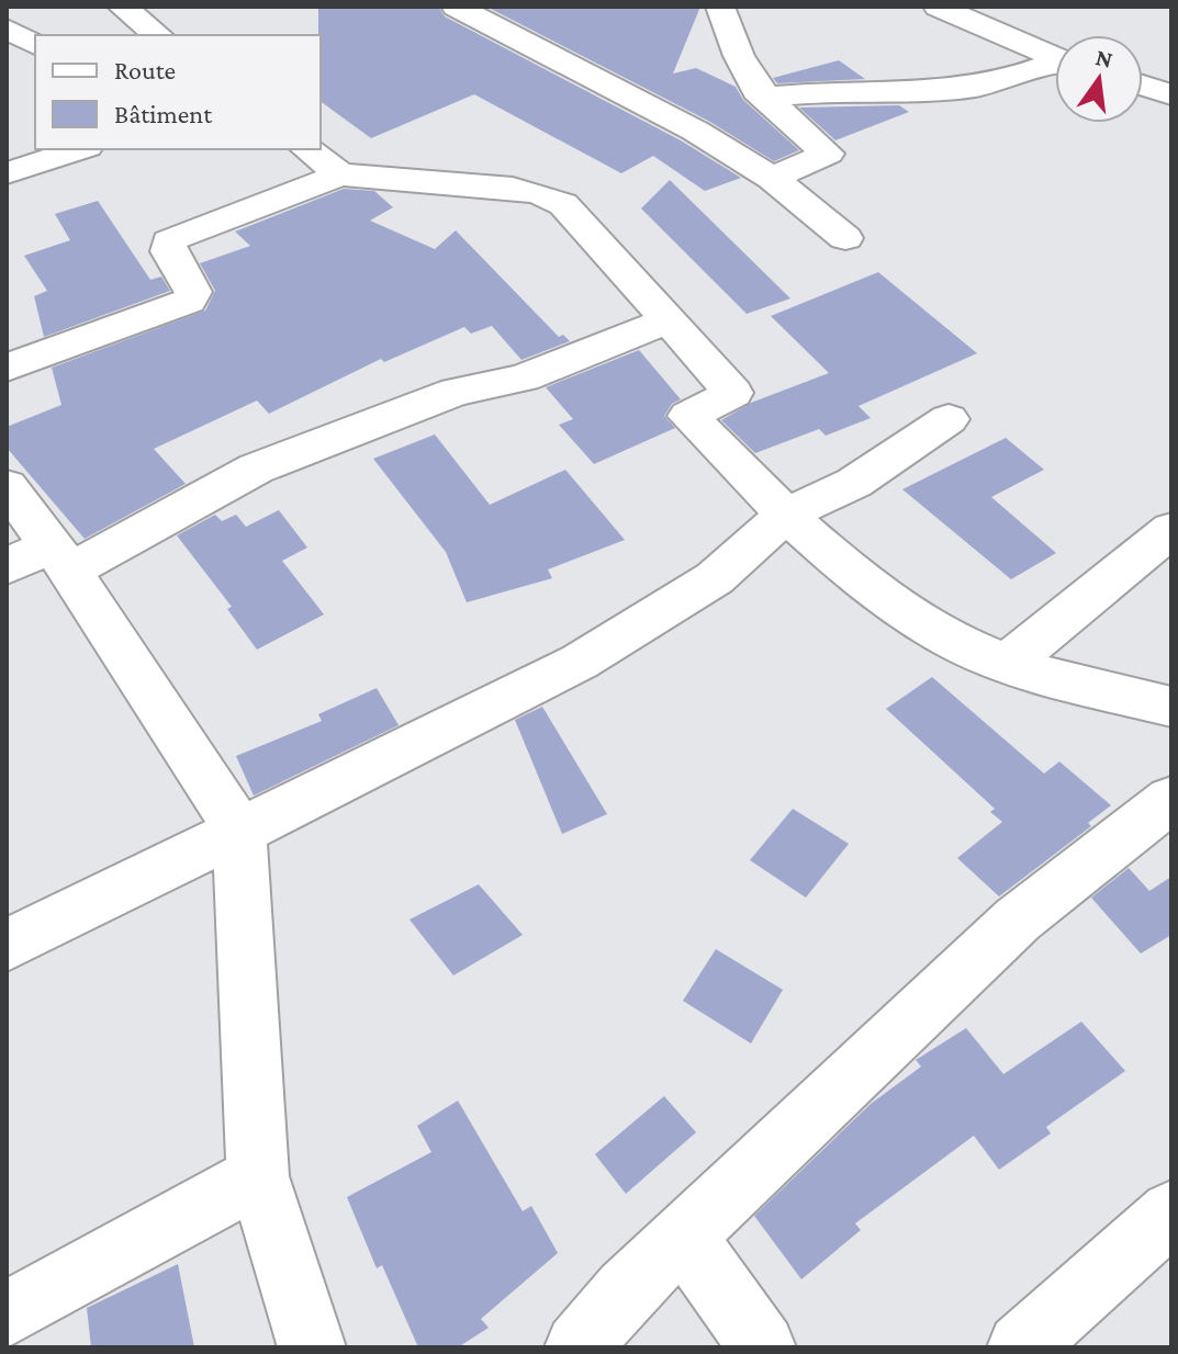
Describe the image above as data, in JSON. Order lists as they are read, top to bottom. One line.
{"legend":["Route","Bâtiment"],"north":"top"}
